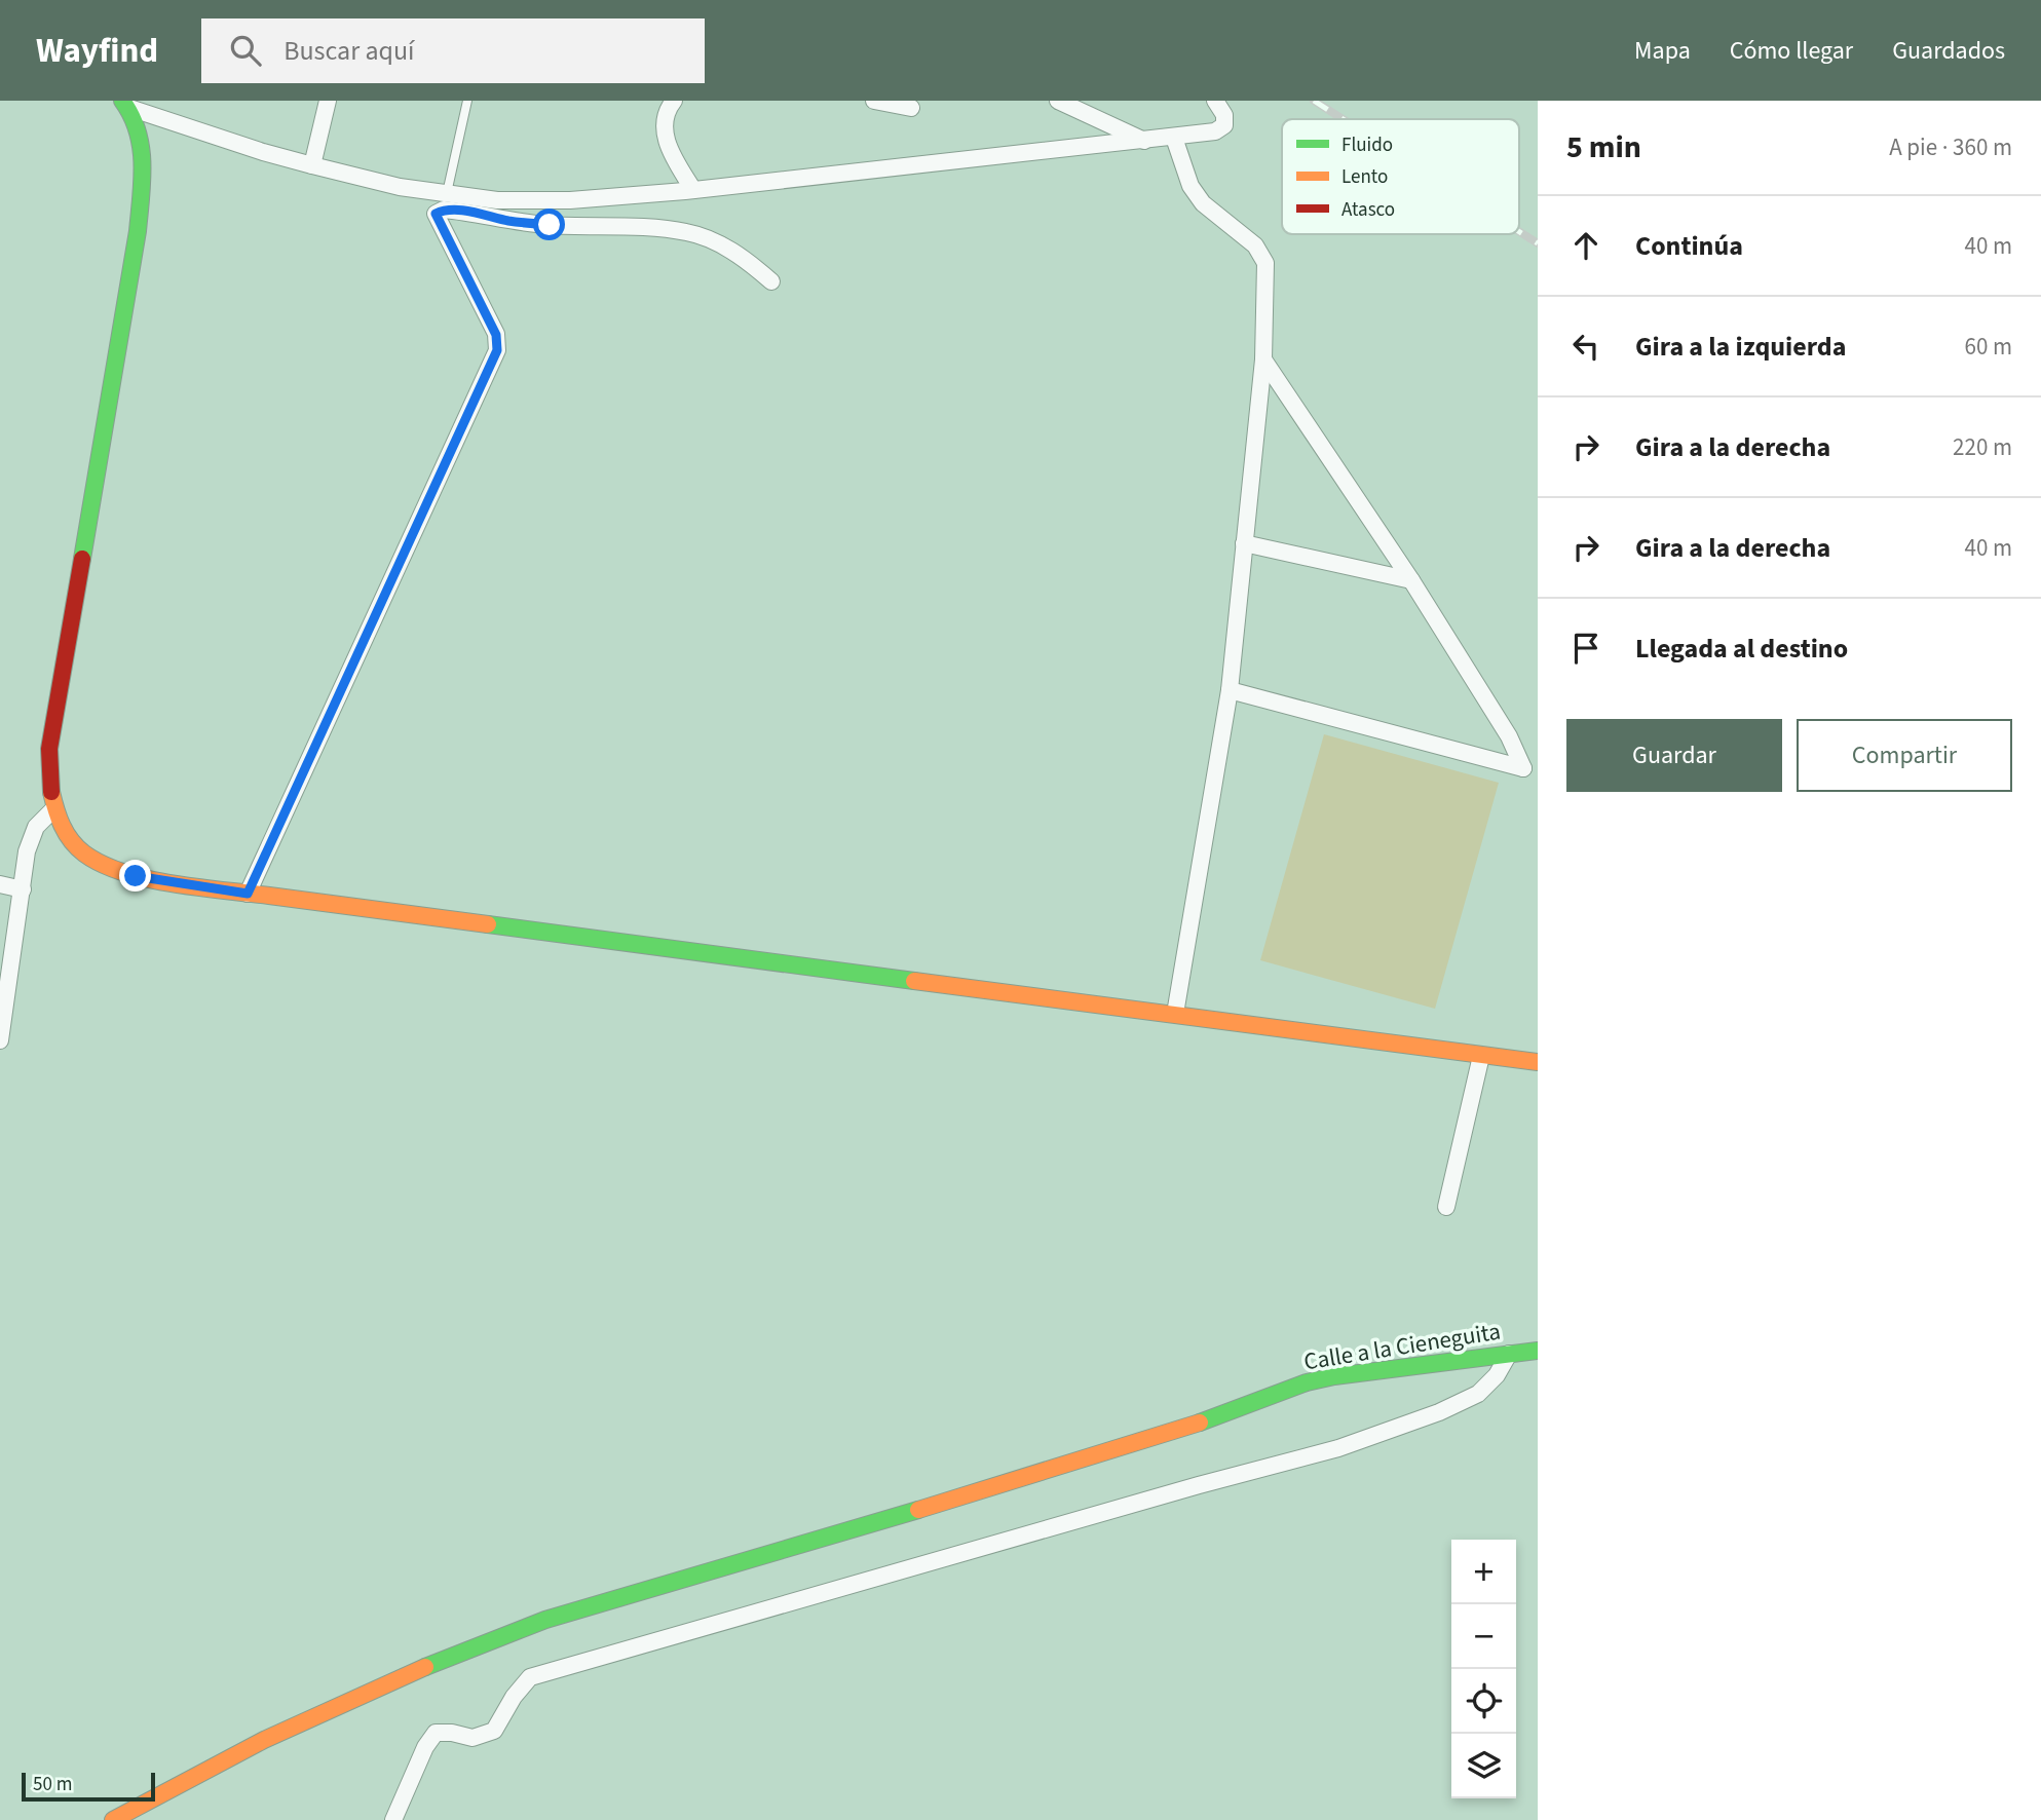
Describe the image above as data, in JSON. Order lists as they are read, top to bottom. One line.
{"streets":{"main road":["Calle a la Cieneguita"]},"legend":["Fluido","Lento","Atasco"],"scale_bar":"50 m","page":{"header":"Wayfind","search":"Buscar aquí","nav":["Mapa","Cómo llegar","Guardados"],"heading":["5 min","A pie · 360 m"],"list":[["Continúa","40 m"],["Gira a la izquierda","60 m"],["Gira a la derecha","220 m"],["Gira a la derecha","40 m"],"Llegada al destino"],"buttons":["Guardar","Compartir"],"map_buttons":["+","−"],"scale":"50 m"}}
